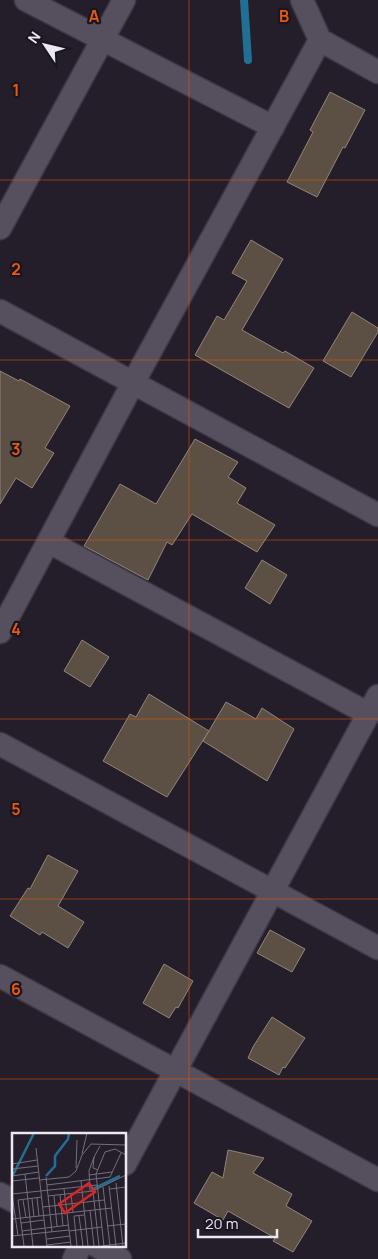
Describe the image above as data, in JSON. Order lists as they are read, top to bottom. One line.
{"scale_bar":"20 m","north":"top left","grid":{"columns":["A","B"],"rows":["1","2","3","4","5","6"]}}
